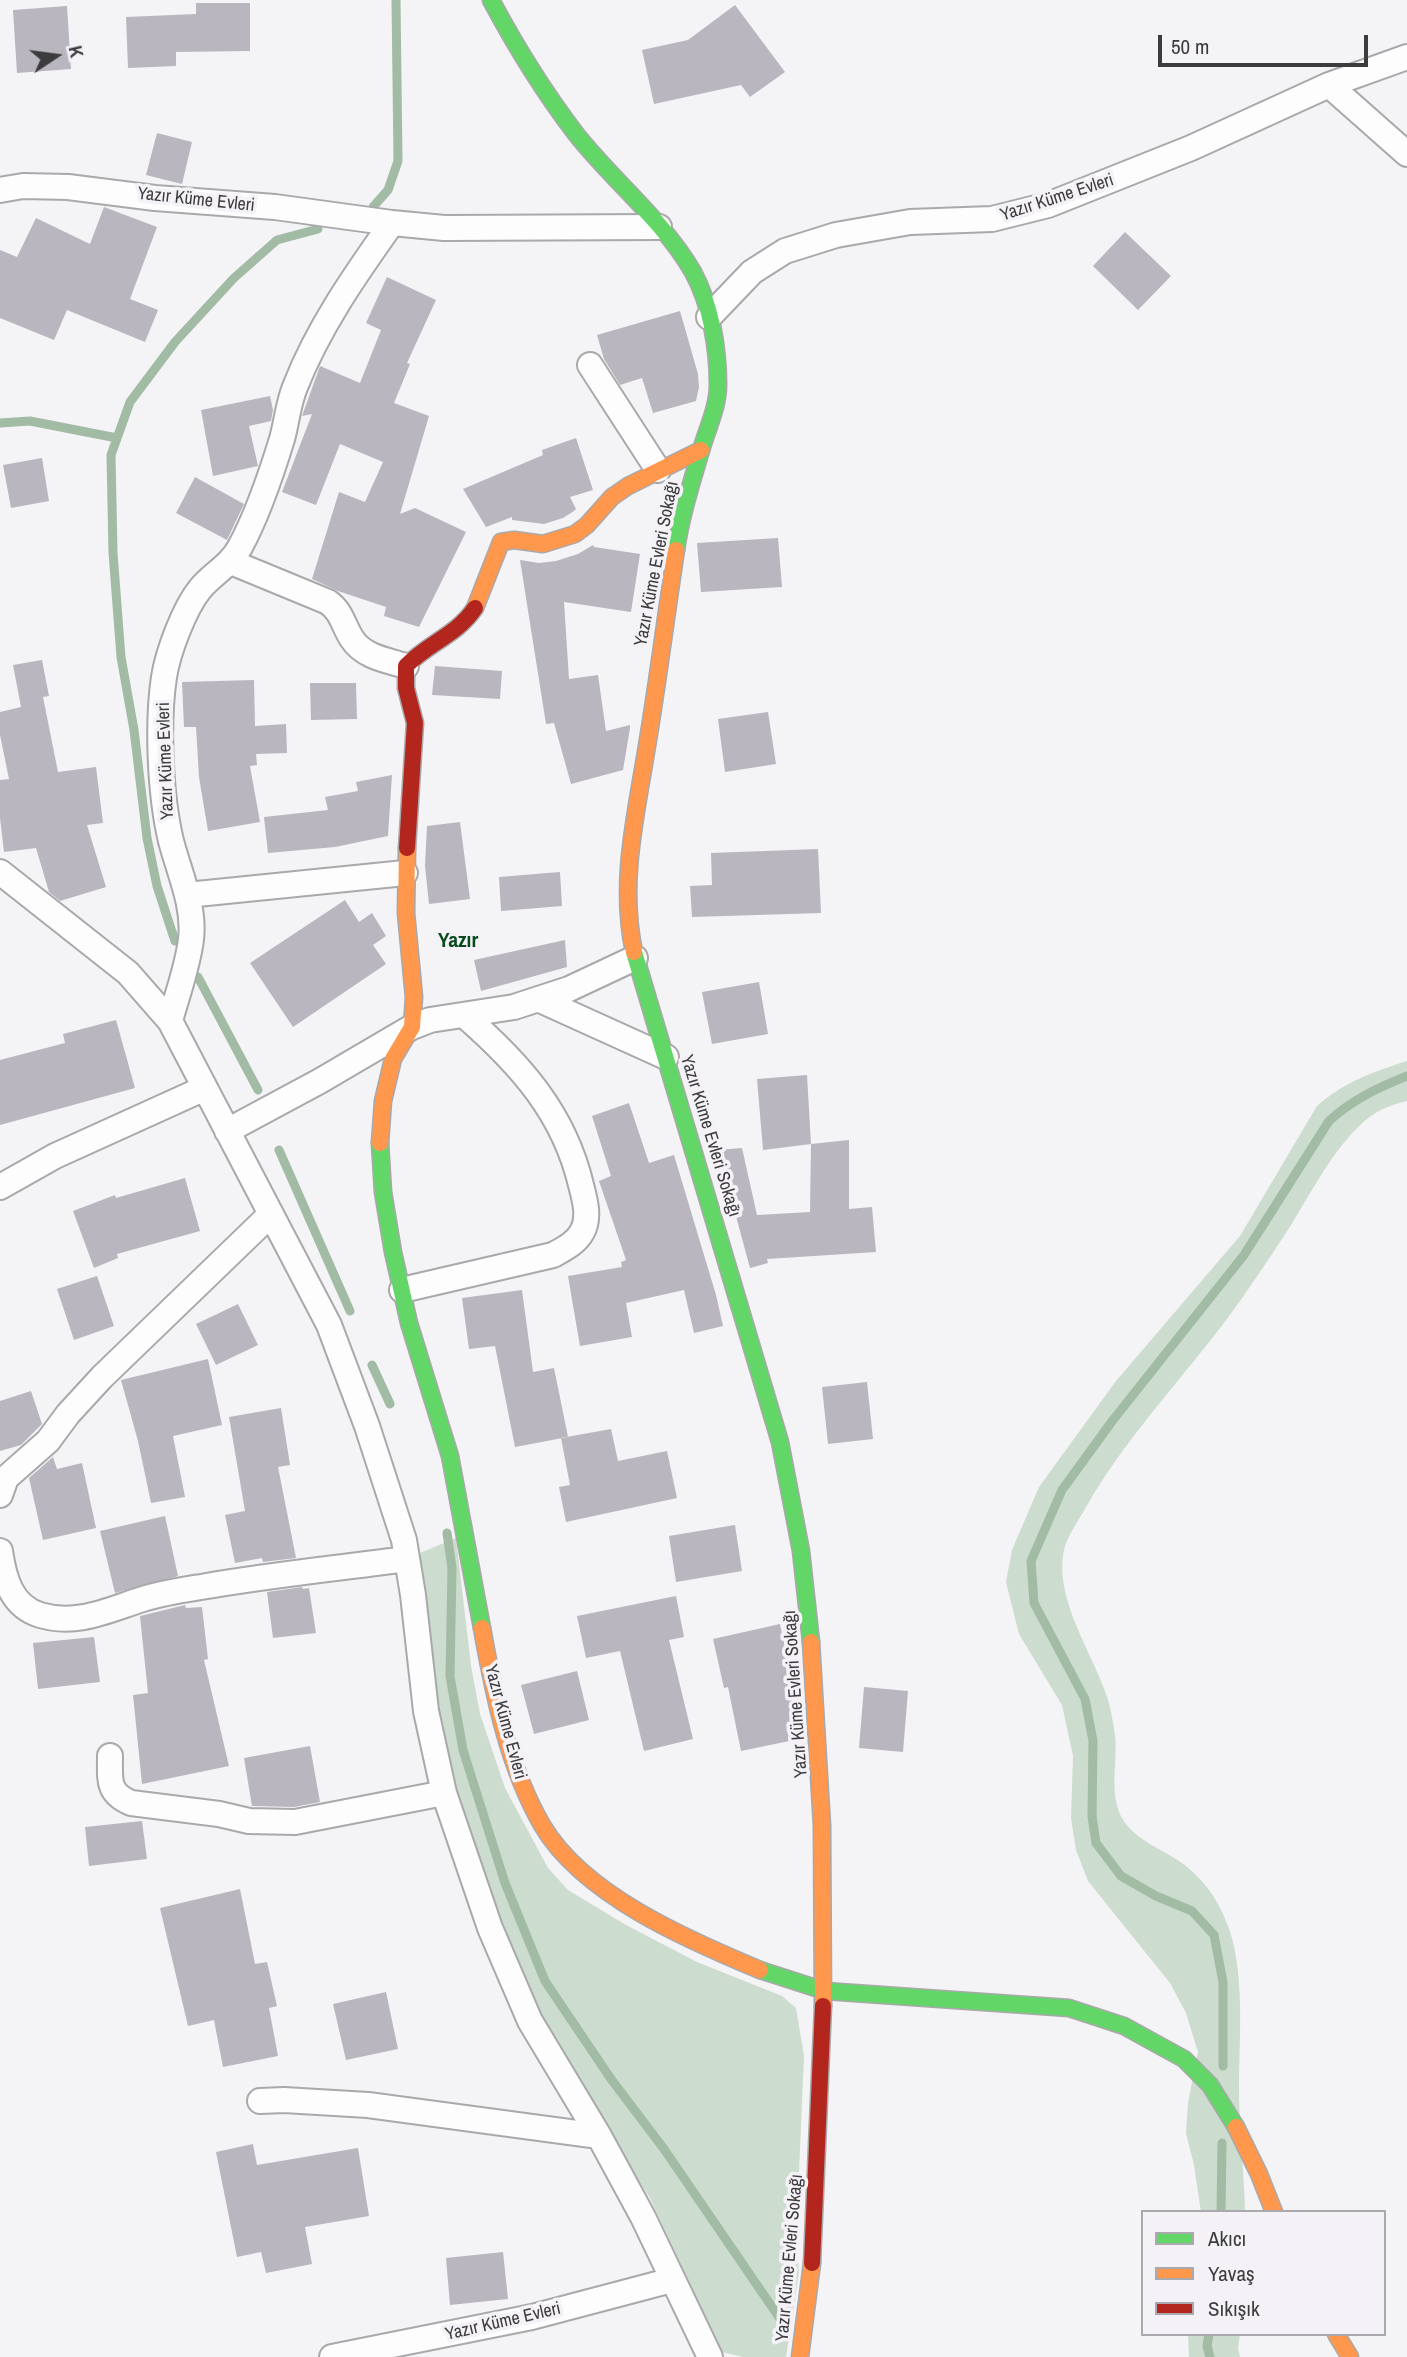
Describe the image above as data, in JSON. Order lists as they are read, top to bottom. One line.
{"streets":{"street":["Yazır Küme Evleri","Yazır Küme Evleri Sokağı"]},"crossings":[["Yazır Küme Evleri","Yazır Küme Evleri Sokağı"]],"districts":["Yazır"],"legend":["Akıcı","Yavaş","Sıkışık"],"scale_bar":"50 m","north":"right"}
